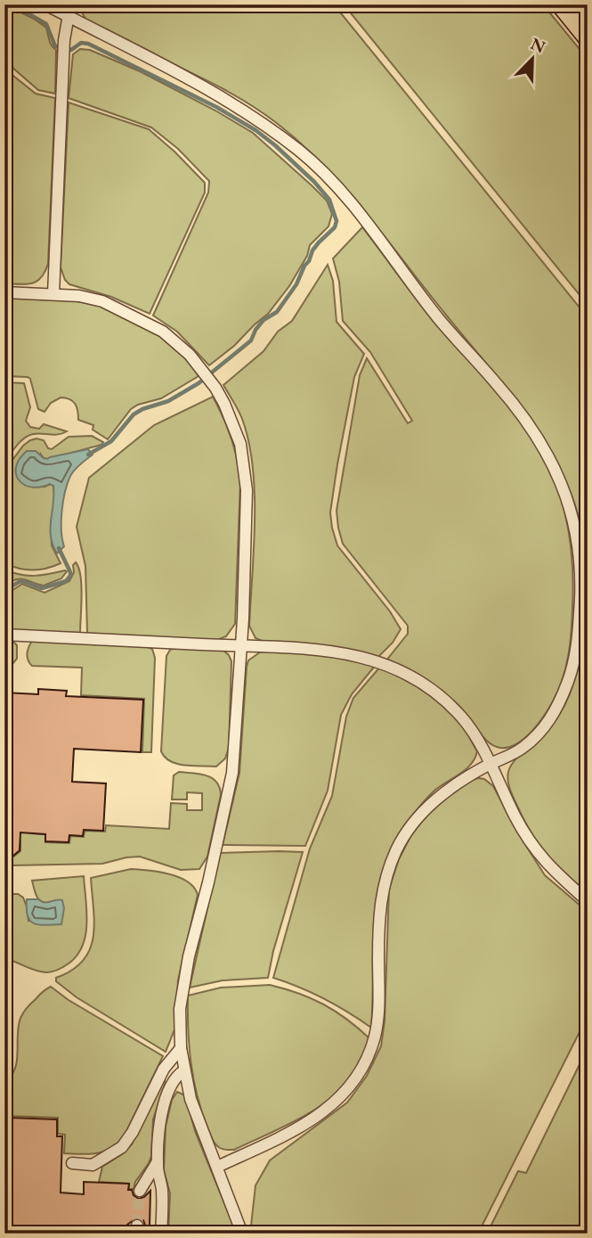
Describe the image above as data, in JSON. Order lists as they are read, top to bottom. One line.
{"north":"top right"}
